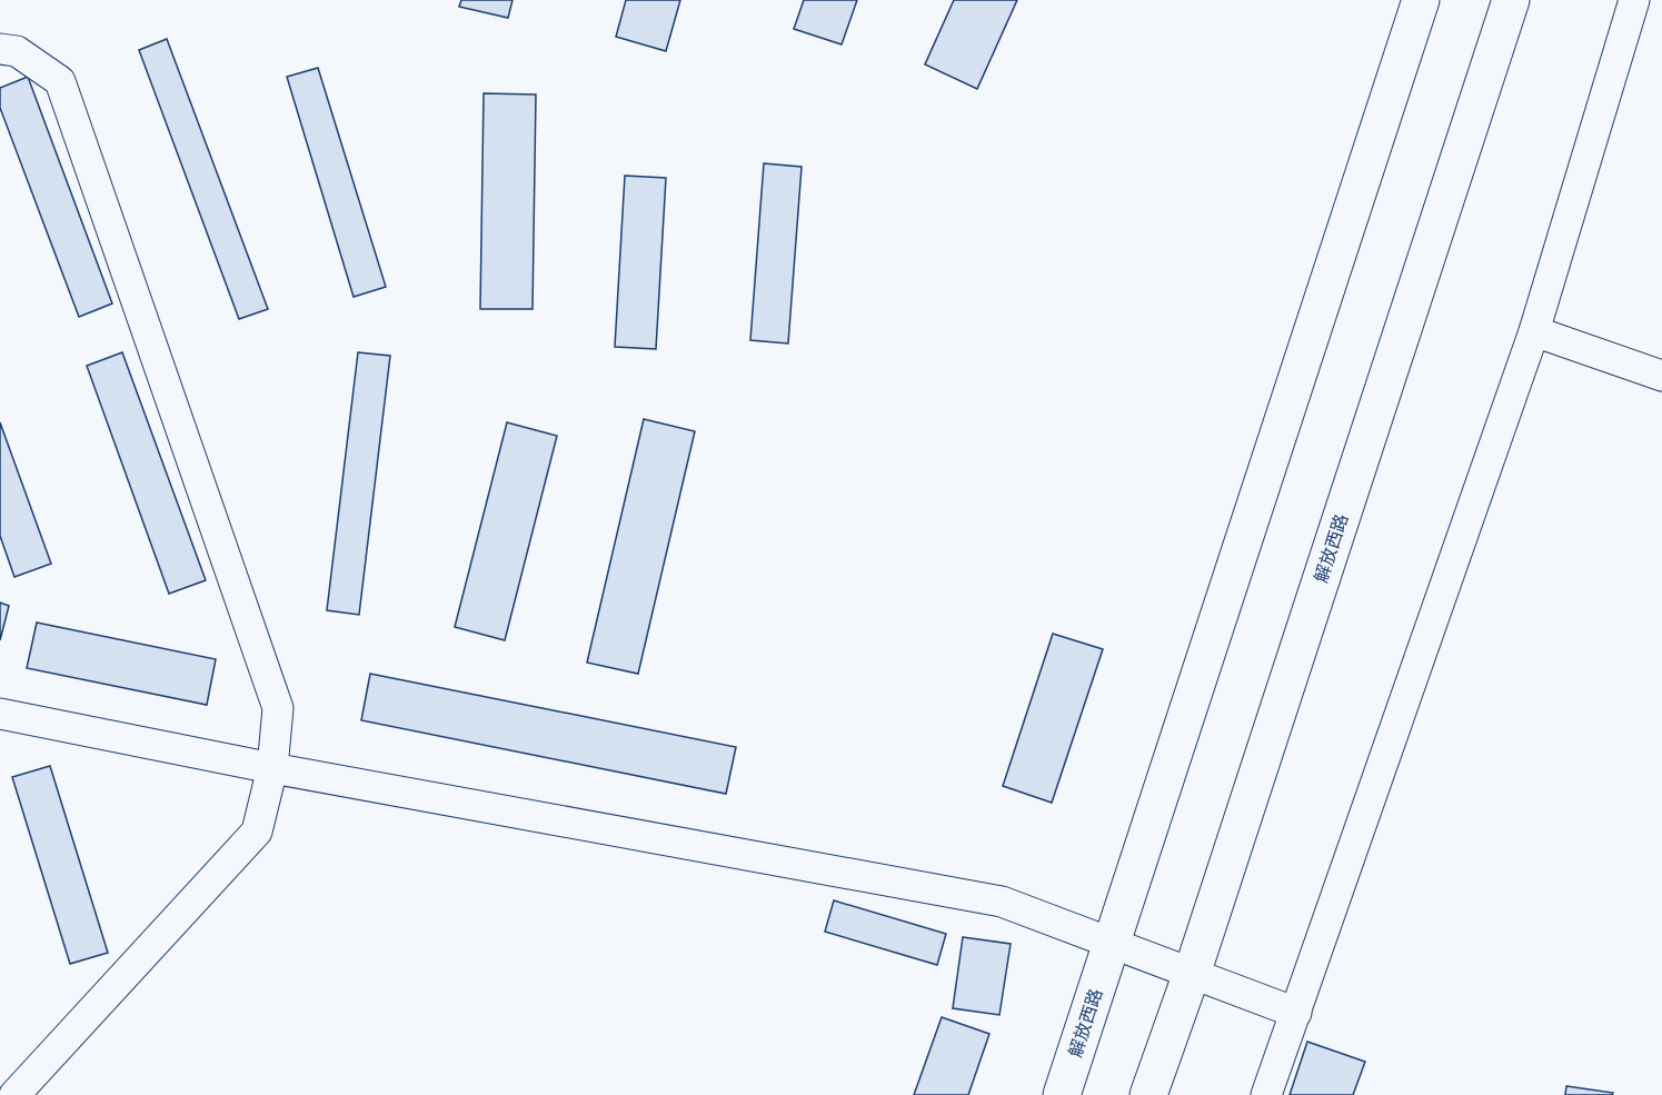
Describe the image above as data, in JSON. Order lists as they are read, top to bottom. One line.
{"streets":{"main road":["解放西路"]}}
